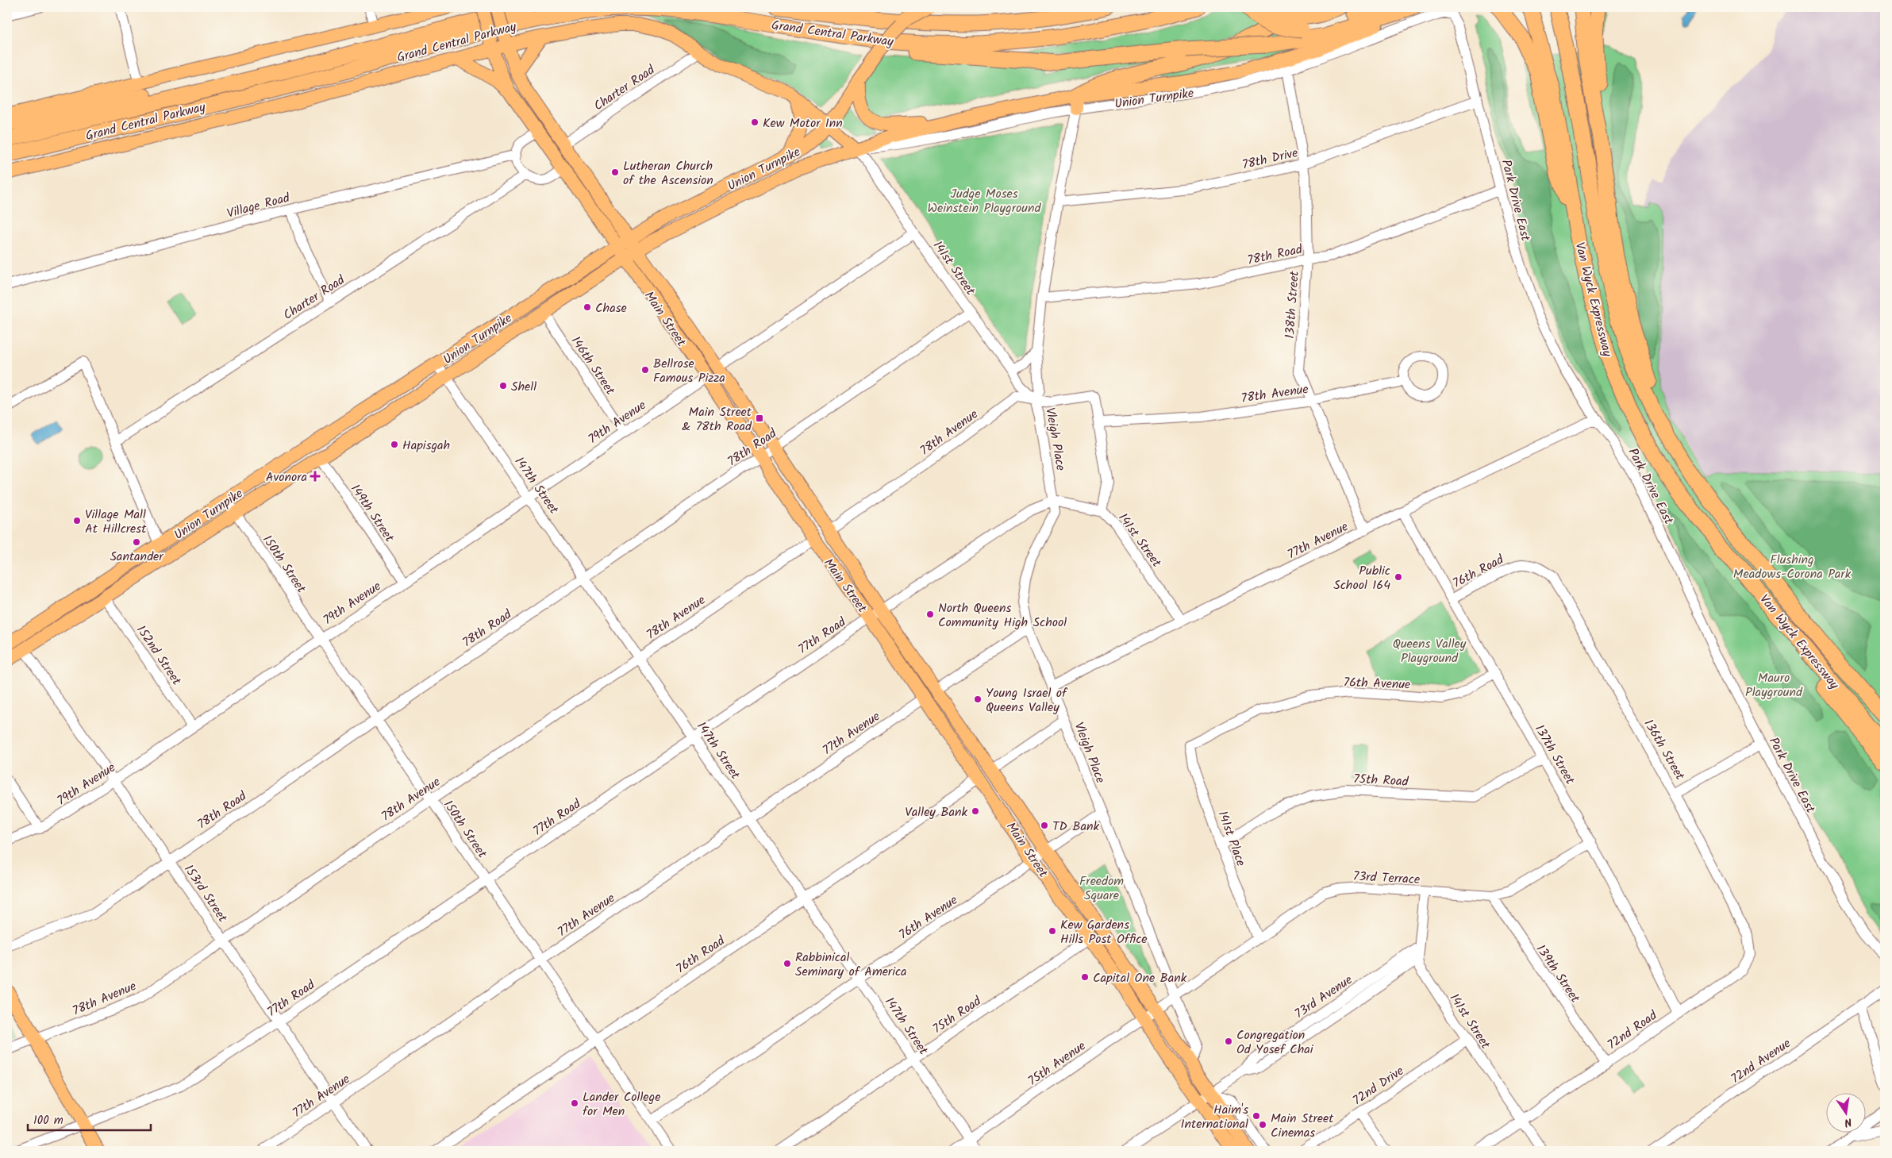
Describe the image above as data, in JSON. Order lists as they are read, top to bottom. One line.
{"streets":{"highway":["Grand Central Parkway","Van Wyck Expressway"],"main road":["Union Turnpike","Main Street"],"street":["Charter Road","78th Drive","Park Drive East","Village Road","78th Road","141st Street","138th Street","146th Street","78th Avenue","79th Avenue","Vleigh Place","147th Street","149th Street","77th Avenue","150th Street","76th Road","77th Road","152nd Street","76th Avenue","136th Street","137th Street","75th Road","141st Place","73rd Terrace","153rd Street","139th Street","73rd Avenue","72nd Road","72nd Avenue","75th Avenue","72nd Drive"]},"crossings":[["Grand Central Parkway","Charter Road"],["Grand Central Parkway","Union Turnpike"],["Grand Central Parkway","141st Street"],["Grand Central Parkway","Main Street"],["Charter Road","Main Street"],["Union Turnpike","Park Drive East"],["Union Turnpike","141st Street"],["Union Turnpike","138th Street"],["Union Turnpike","Main Street"],["Union Turnpike","146th Street"],["Union Turnpike","Vleigh Place"],["Union Turnpike","147th Street"],["Union Turnpike","149th Street"],["Union Turnpike","150th Street"],["Union Turnpike","152nd Street"],["Union Turnpike","153rd Street"],["78th Drive","Park Drive East"],["78th Drive","138th Street"],["78th Drive","Vleigh Place"],["Park Drive East","78th Road"],["Park Drive East","77th Avenue"],["78th Road","141st Street"],["78th Road","138th Street"],["78th Road","Main Street"],["78th Road","Vleigh Place"],["78th Road","147th Street"],["78th Road","150th Street"],["78th Road","153rd Street"],["141st Street","78th Avenue"],["141st Street","Vleigh Place"],["141st Street","77th Avenue"],["141st Street","73rd Terrace"],["141st Street","73rd Avenue"],["141st Street","72nd Road"],["141st Street","72nd Drive"],["138th Street","78th Avenue"],["138th Street","77th Avenue"],["Main Street","78th Avenue"],["Main Street","79th Avenue"],["Main Street","Vleigh Place"],["Main Street","77th Avenue"],["Main Street","76th Road"],["Main Street","77th Road"],["Main Street","76th Avenue"],["Main Street","75th Road"],["Main Street","73rd Avenue"],["Main Street","75th Avenue"],["146th Street","79th Avenue"],["78th Avenue","Vleigh Place"],["78th Avenue","147th Street"],["78th Avenue","150th Street"],["78th Avenue","153rd Street"],["79th Avenue","147th Street"],["79th Avenue","149th Street"],["79th Avenue","150th Street"],["79th Avenue","152nd Street"],["79th Avenue","153rd Street"],["Vleigh Place","77th Avenue"],["Vleigh Place","77th Road"],["Vleigh Place","76th Avenue"],["Vleigh Place","73rd Terrace"],["Vleigh Place","75th Avenue"],["147th Street","77th Avenue"],["147th Street","76th Road"],["147th Street","77th Road"],["147th Street","76th Avenue"],["147th Street","75th Road"],["147th Street","75th Avenue"],["77th Avenue","150th Street"],["77th Avenue","137th Street"],["77th Avenue","153rd Street"],["150th Street","76th Road"],["150th Street","77th Road"],["150th Street","76th Avenue"],["76th Road","136th Street"],["76th Road","137th Street"],["77th Road","153rd Street"],["76th Avenue","137th Street"],["76th Avenue","141st Place"],["136th Street","72nd Road"],["137th Street","75th Road"],["137th Street","73rd Terrace"],["137th Street","72nd Road"],["75th Road","141st Place"],["141st Place","73rd Terrace"],["73rd Terrace","139th Street"],["73rd Terrace","75th Avenue"],["139th Street","72nd Road"]],"parks":["Judge Moses Weinstein Playground","Flushing Meadows-Corona Park","Queens Valley Playground","Mauro Playground","Freedom Square"],"places":{"other":["Kew Motor Inn","Lutheran Church of the Ascension","Chase","Bellrose Famous Pizza","Shell","Hapisgah","Village Mall At Hillcrest","Santander","Public School 164","North Queens Community High School","Young Israel of Queens Valley","Valley Bank","TD Bank","Kew Gardens Hills Post Office","Rabbinical Seminary of America","Capital One Bank","Congregation Od Yosef Chai","Lander College for Men","Haim's International","Main Street Cinemas"],"transit":["Main Street & 78th Road"],"health":["Avonora"]},"scale_bar":"100 m","north":"bottom"}
